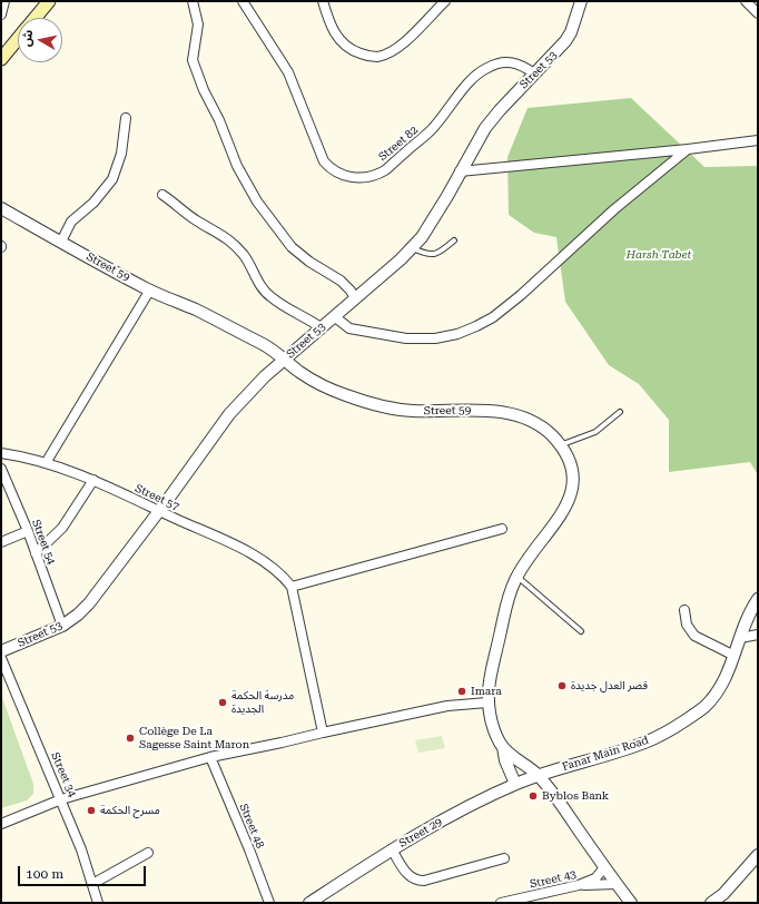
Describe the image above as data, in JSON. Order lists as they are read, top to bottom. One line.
{"streets":{"street":["Street 53","Street 82","Street 59","Street 57","Street 54","Fanar Main Road","Street 34","Street 48","Street 29","Street 43"]},"crossings":[["Street 53","Street 82"],["Street 53","Street 59"],["Street 53","Street 57"],["Street 53","Street 54"],["Street 59","Fanar Main Road"],["Street 59","Street 29"],["Street 59","Street 43"],["Fanar Main Road","Street 29"]],"parks":["Harsh Tabet"],"places":["قصر العدل جديدة","Imara","مدرسة الحكمة الجديدة","Collège De La Sagesse Saint Maron","Byblos Bank","مسرح الحكمة"],"scale_bar":"100 m","north":"left"}
